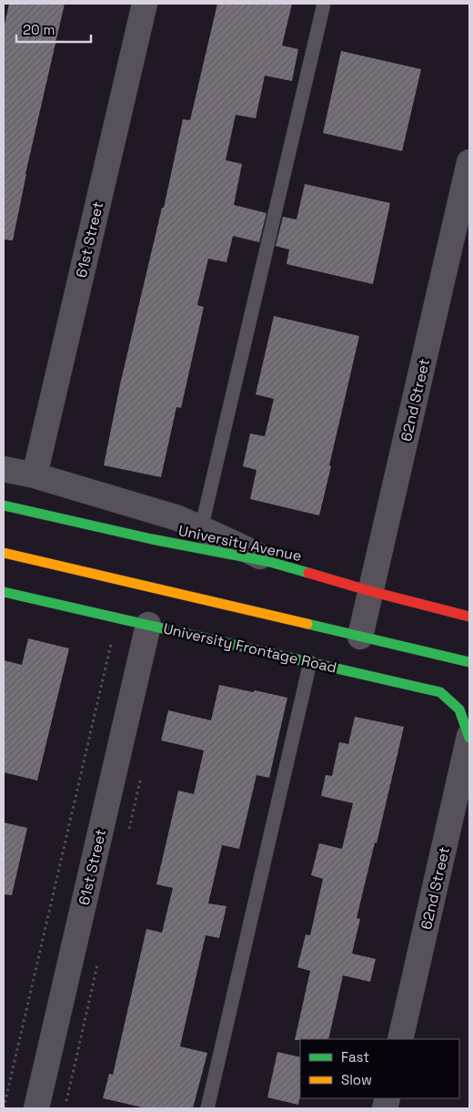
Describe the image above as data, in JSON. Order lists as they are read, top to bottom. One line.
{"streets":{"main road":["University Avenue","University Frontage Road"],"street":["61st Street","62nd Street"]},"crossings":[["61st Street","University Frontage Road"],["62nd Street","University Avenue"],["62nd Street","University Frontage Road"]],"legend":["Fast","Slow"],"scale_bar":"20 m"}
